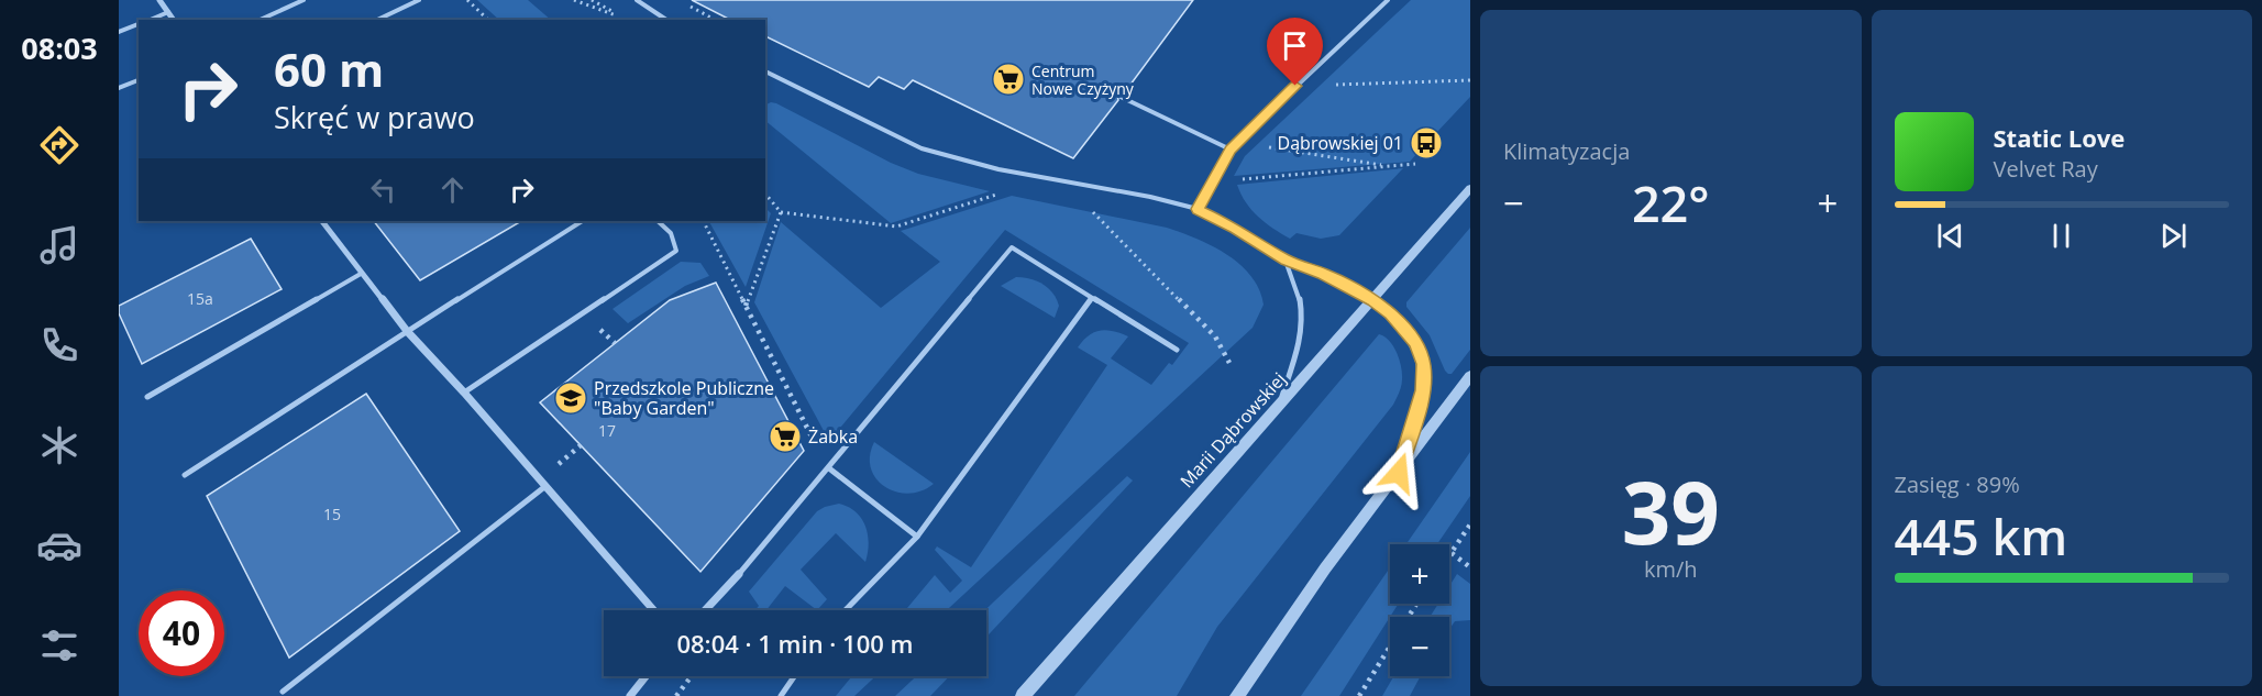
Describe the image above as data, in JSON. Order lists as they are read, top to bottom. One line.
{"streets":{"street":["Marii Dąbrowskiej"]},"places":{"supermarket":["Centrum Nowe Czyżyny","Żabka"],"bus stop":["Dąbrowskiej 01"],"school or university":["Przedszkole Publiczne \"Baby Garden\""]},"house_numbers":["15a","17","15"],"page":{"tabs":"08:03","tile":["Klimatyzacja",["39","km/h"],["Zasięg · 89%","445 km"]],"turn":["60 m","Skręć w prawo"],"song":["Static Love","Velvet Ray"],"heat":["−","22°","+"],"map_buttons":["+","−"],"limit":"40","trip":"08:04 · 1 min · 100 m"}}
